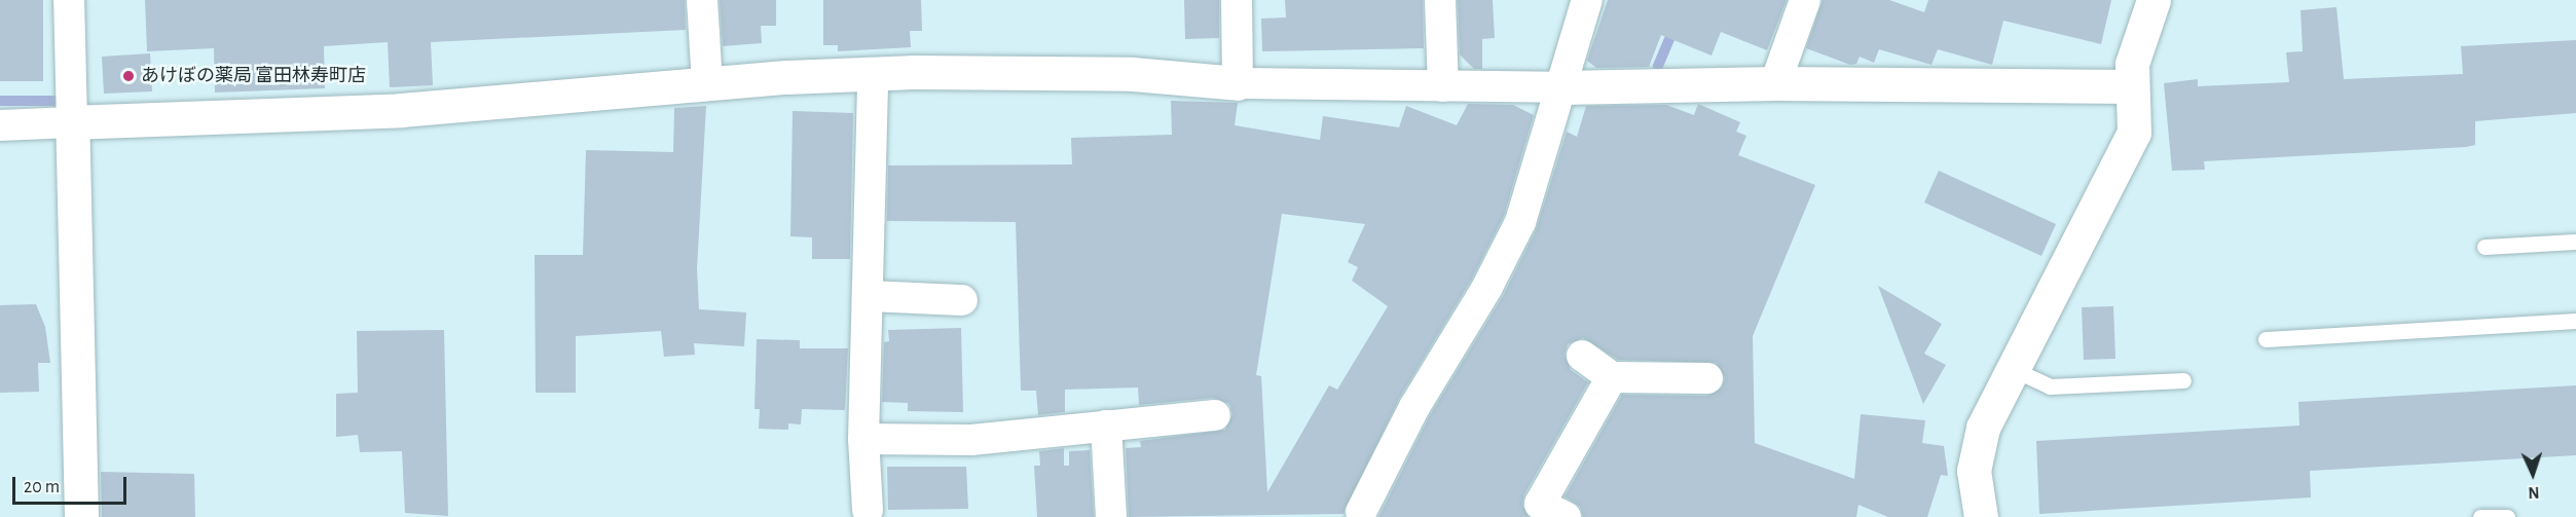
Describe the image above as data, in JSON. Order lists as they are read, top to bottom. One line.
{"places":["あけぼの薬局 富田林寿町店"],"scale_bar":"20 m","north":"bottom"}
